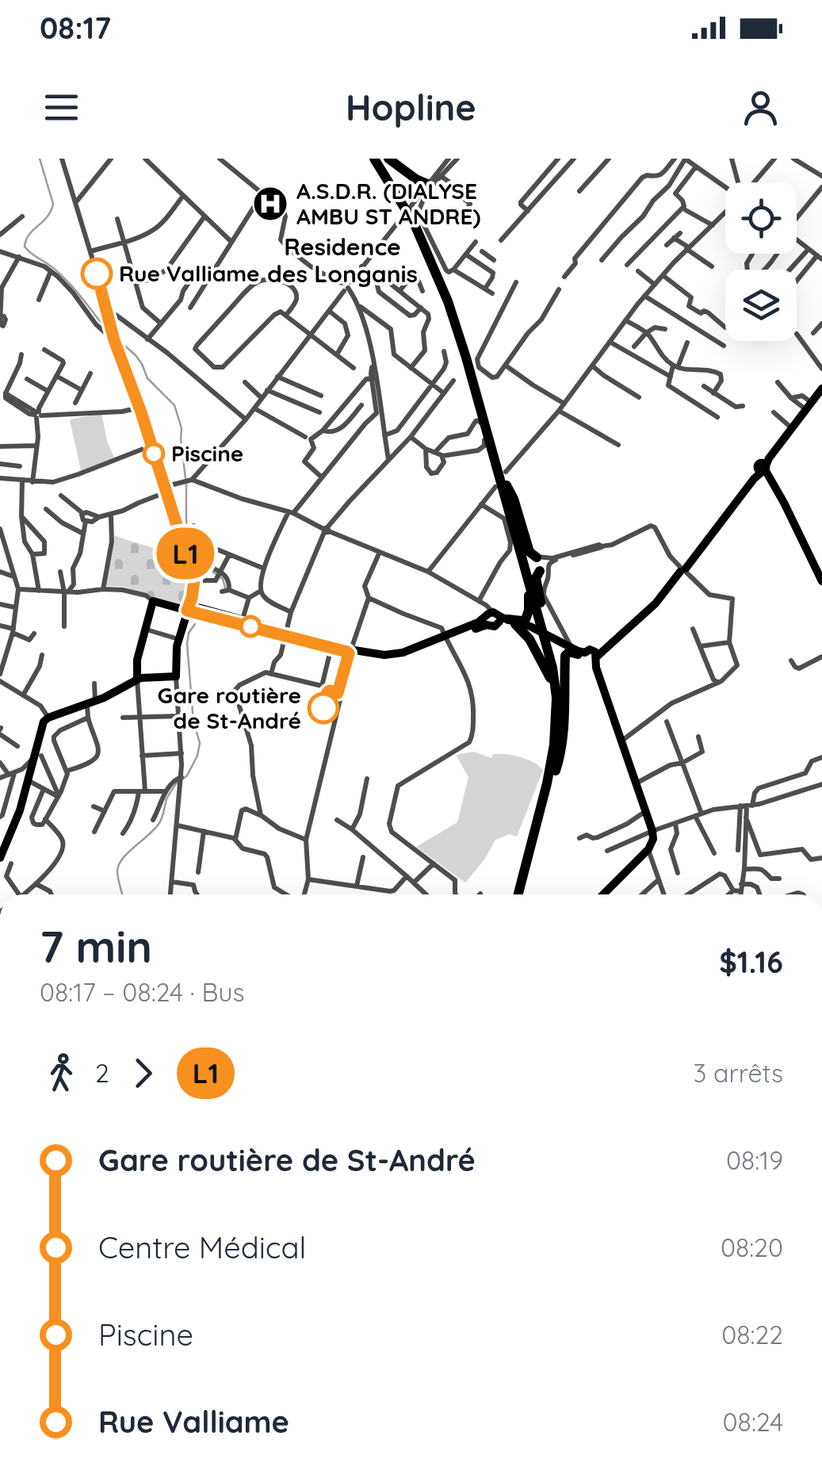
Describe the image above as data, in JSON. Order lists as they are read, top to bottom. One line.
{"districts":["Residence des Longanis"],"places":{"hospital":["A.S.D.R. (DIALYSE AMBU ST ANDRE)"],"other":["Rue Valliame","Piscine","Gare routière de St-André"]},"lines":["bus line L1"],"page":{"status":"08:17","header":"Hopline","on_map":"L1","heading":["7 min","08:17 – 08:24 · Bus","$1.16"],"legs":["2","L1","3 arrêts"],"list":[{"name":"Gare routière de St-André","value":"08:19"},{"name":"Centre Médical","value":"08:20"},{"name":"Piscine","value":"08:22"},{"name":"Rue Valliame","value":"08:24"}]}}
